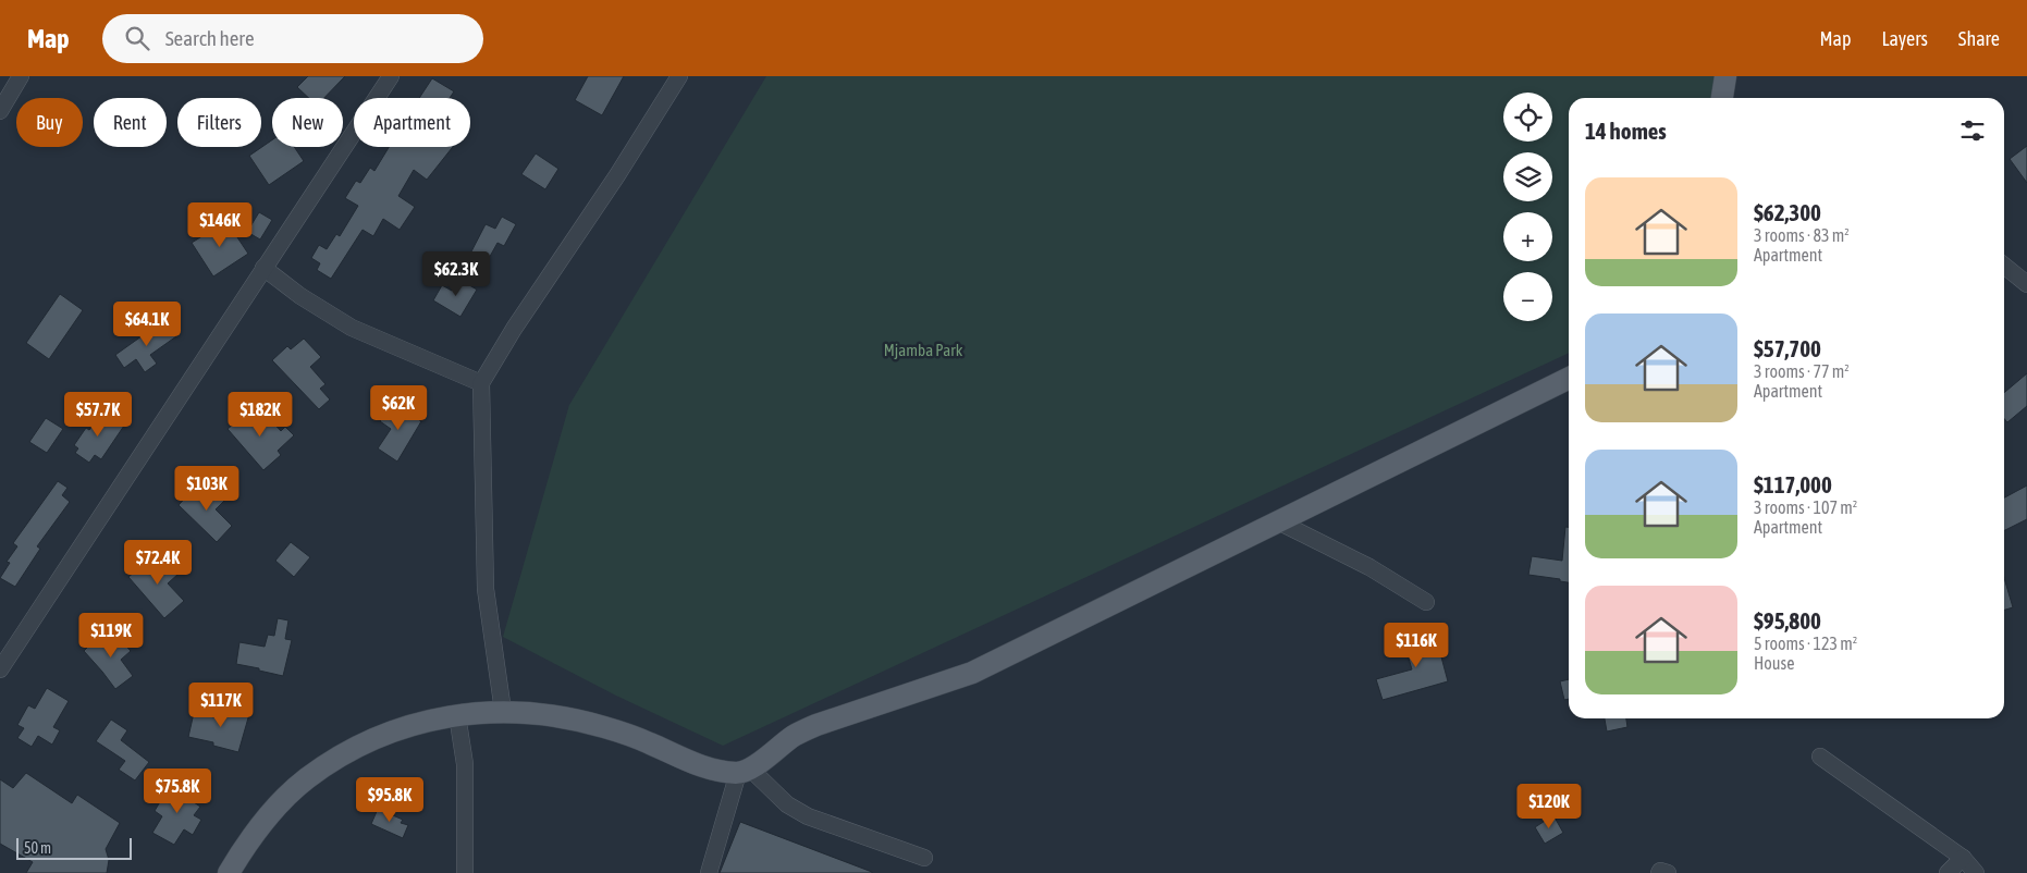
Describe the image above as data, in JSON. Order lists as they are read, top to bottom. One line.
{"parks":["Mjamba Park"],"scale_bar":"50 m","page":{"header":"Map","search":"Search here","nav":["Map","Layers","Share"],"map_buttons":["+","−"],"chip":["Buy","Rent","Filters","New","Apartment"],"heading":"14 homes","list":[{"name":"$62,300","note":"3 rooms · 83 m² · Apartment"},{"name":"$57,700","note":"3 rooms · 77 m² · Apartment"},{"name":"$117,000","note":"3 rooms · 107 m² · Apartment"},{"name":"$95,800","note":"5 rooms · 123 m² · House"}],"price":["$146K","$62.3K","$64.1K","$62K","$57.7K","$182K","$103K","$72.4K","$119K","$116K","$117K","$75.8K","$95.8K","$120K"],"scale":"50 m"}}
